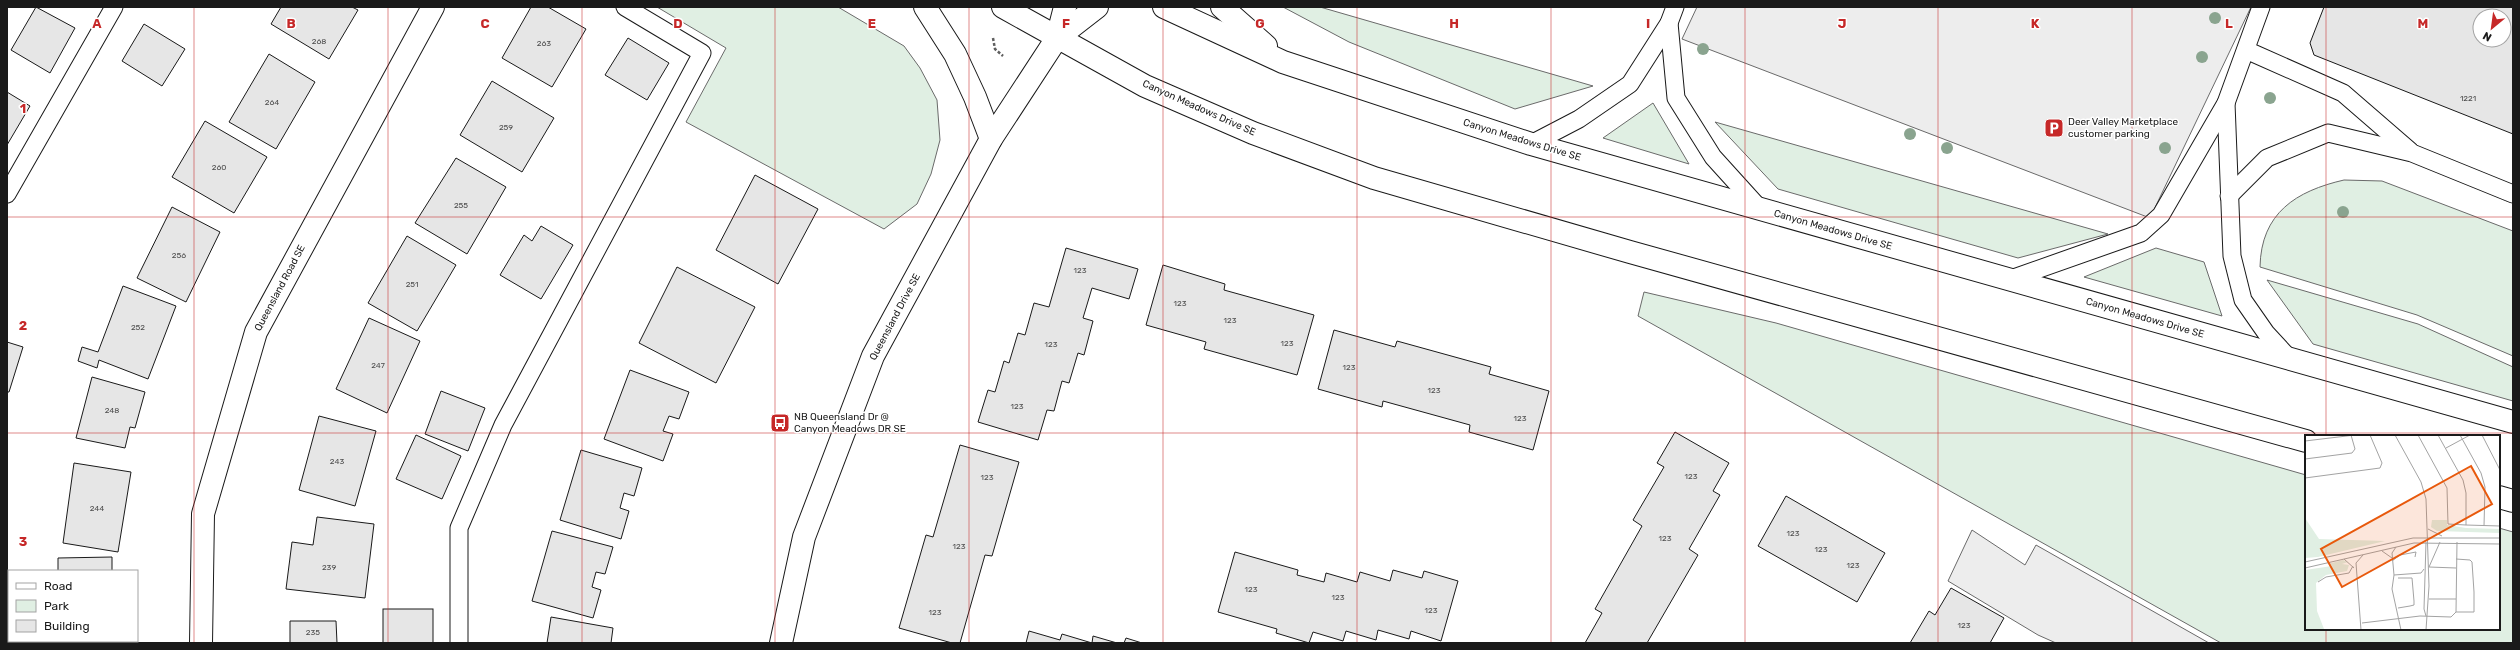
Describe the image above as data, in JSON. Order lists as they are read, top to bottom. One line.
{"streets":{"street":["Canyon Meadows Drive SE","Queensland Road SE","Queensland Drive SE"]},"crossings":[["Canyon Meadows Drive SE","Queensland Drive SE"]],"places":{"parking":["Deer Valley Marketplace customer parking"],"bus stop":["NB Queensland Dr @ Canyon Meadows DR SE"]},"house_numbers":["268","263","1221","264","259","260","255","256","123","251","123","123","252","123","123","247","123","123","123","248","123","243","123","123","244","123","123","123","123","123","239","123","123","123","123","123","235"],"legend":["Road","Park","Building"],"north":"bottom left","grid":{"columns":["A","B","C","D","E","F","G","H","I","J","K","L","M"],"rows":["1","2","3"]}}
